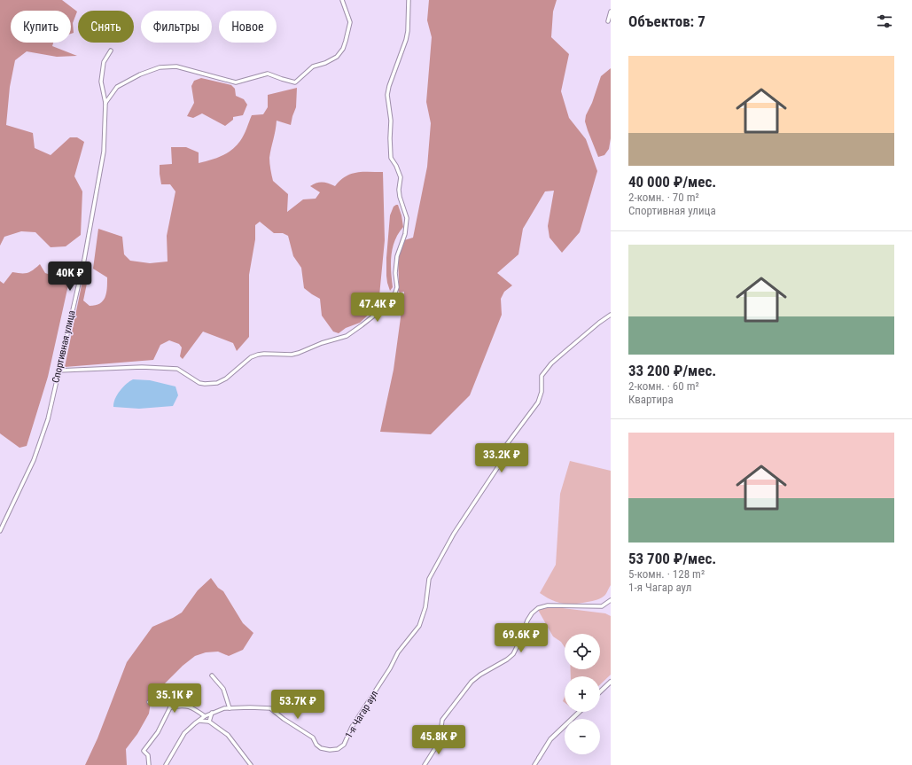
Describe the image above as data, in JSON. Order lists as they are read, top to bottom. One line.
{"streets":{"street":["Спортивная улица","1-я Чагар аул"]},"page":{"heading":"Объектов: 7","chip":["Купить","Снять","Фильтры","Новое"],"list":[{"name":"40 000 ₽/мес.","note":"2-комн. · 70 m² · Спортивная улица"},{"name":"33 200 ₽/мес.","note":"2-комн. · 60 m² · Квартира"},{"name":"53 700 ₽/мес.","note":"5-комн. · 128 m² · 1-я Чагар аул"}],"price":["40K ₽","47.4K ₽","33.2K ₽","69.6K ₽","35.1K ₽","53.7K ₽","45.8K ₽"],"map_buttons":["+","−"]}}
